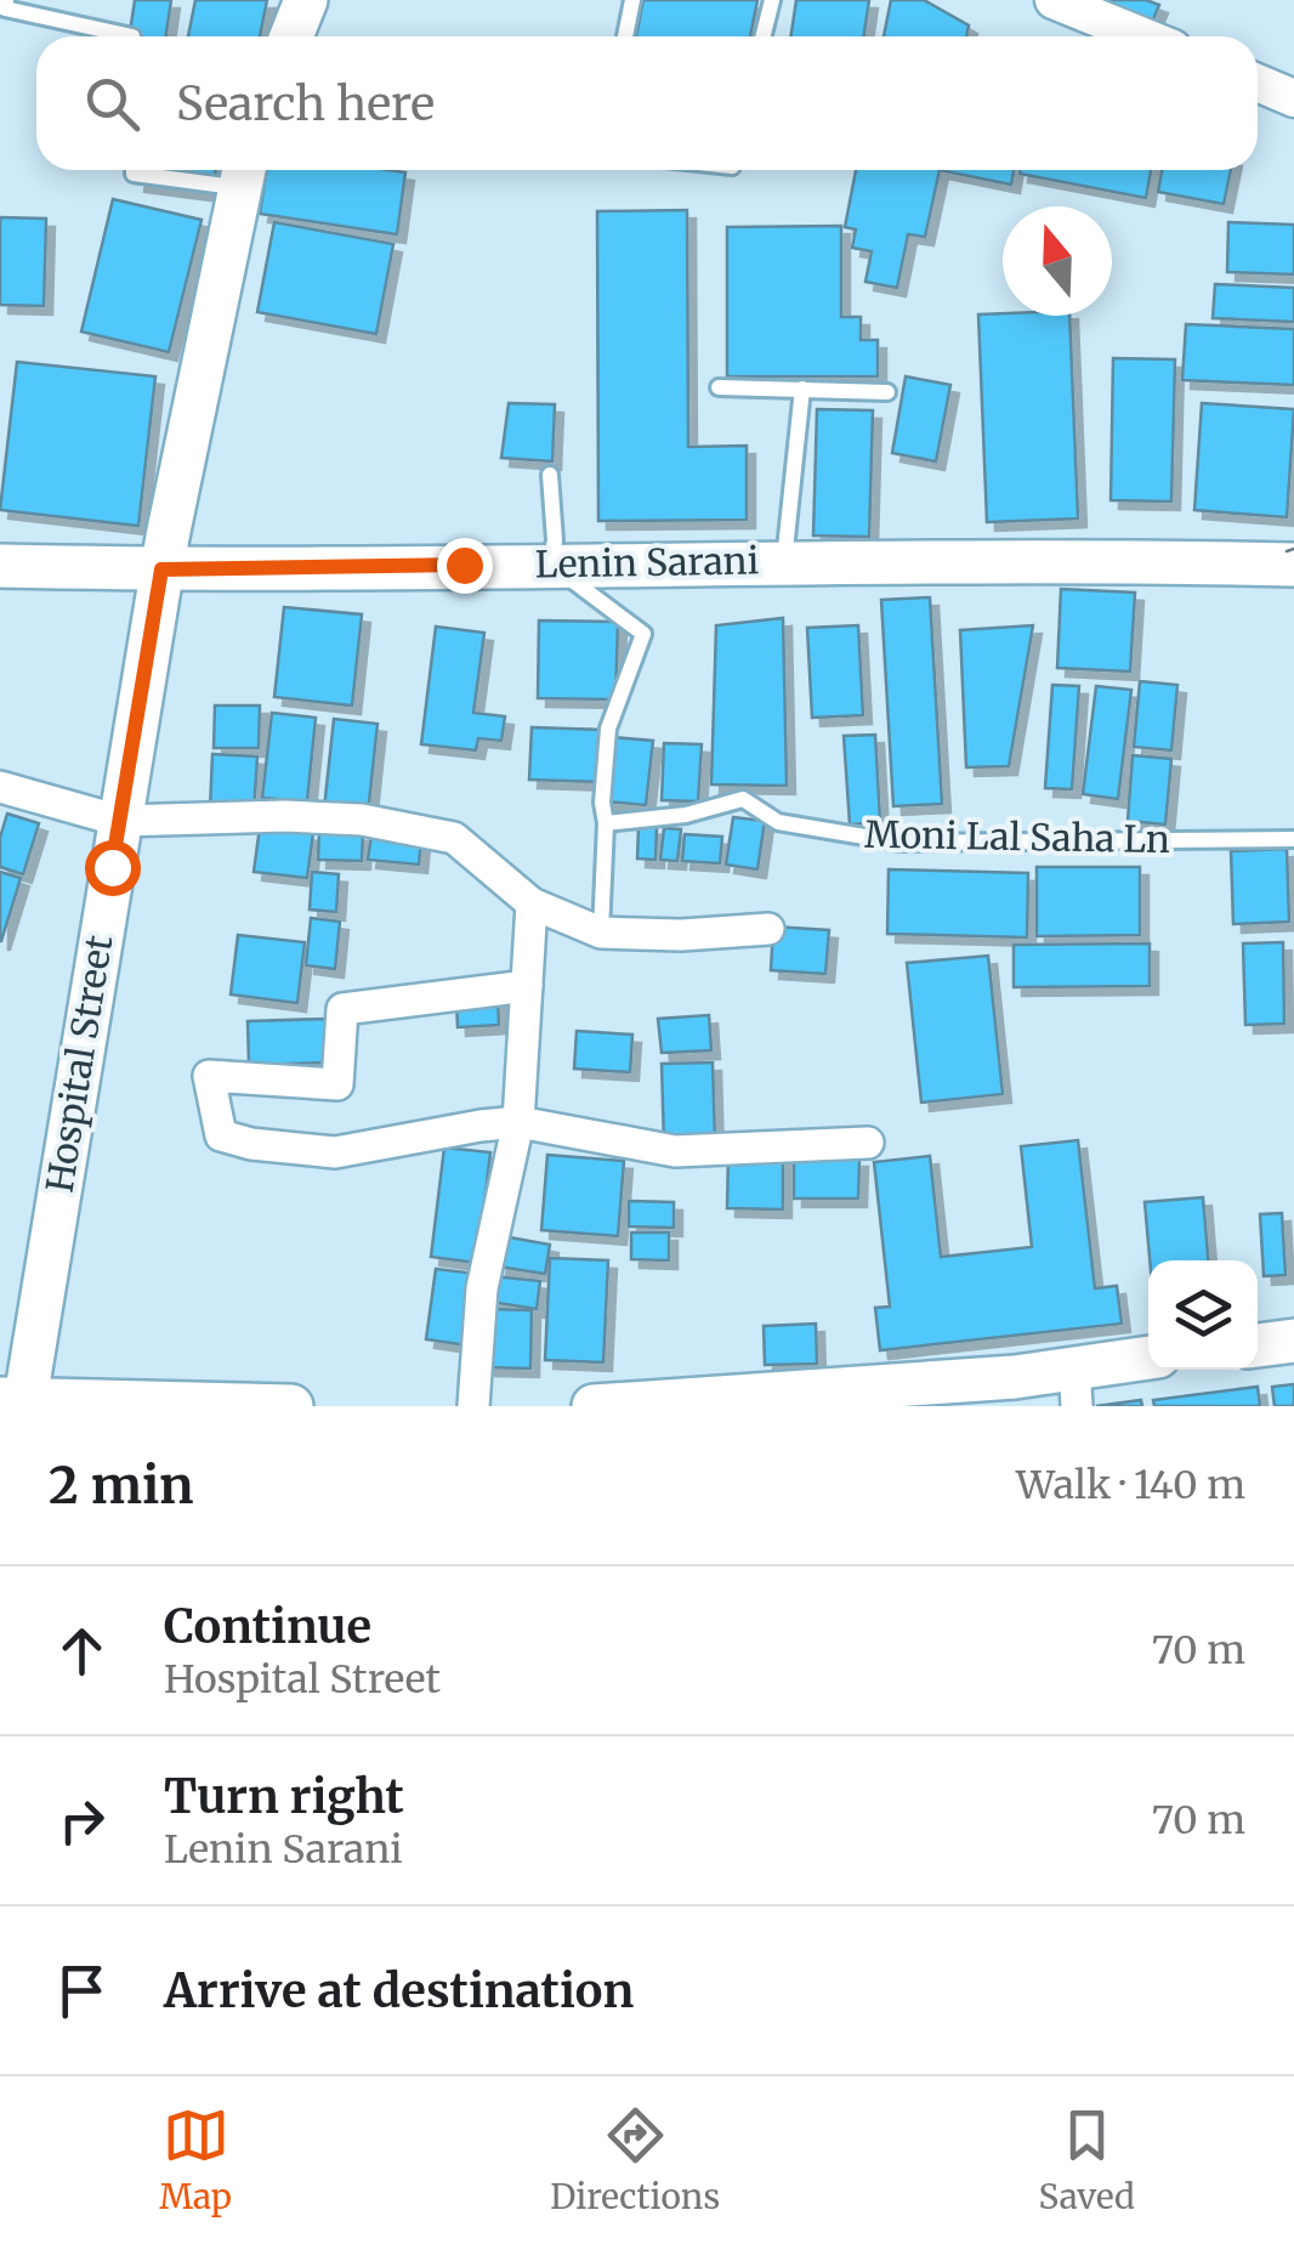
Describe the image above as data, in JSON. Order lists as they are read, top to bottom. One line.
{"streets":{"main road":["Lenin Sarani","Hospital Street"],"lane":["Moni Lal Saha Ln"]},"crossings":[["Lenin Sarani","Hospital Street"]],"north":"top","page":{"search":"Search here","heading":["2 min","Walk · 140 m"],"list":[["Continue","Hospital Street","70 m"],["Turn right","Lenin Sarani","70 m"],"Arrive at destination"],"nav":["Map","Directions","Saved"]}}
